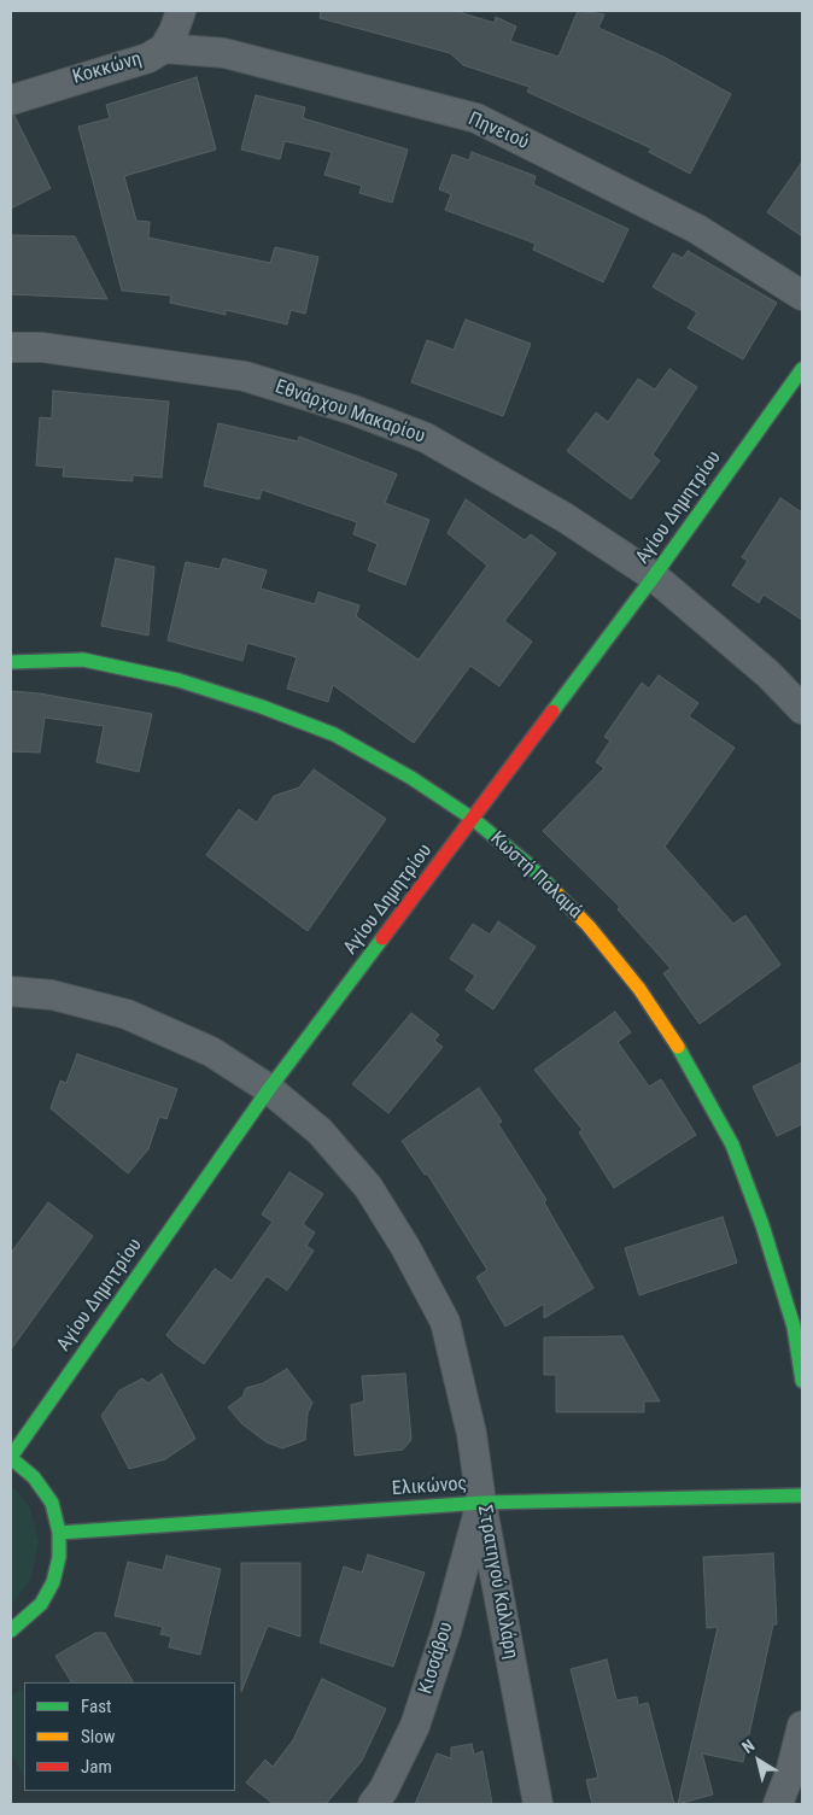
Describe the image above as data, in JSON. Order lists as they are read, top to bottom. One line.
{"streets":{"street":["Κοκκώνη","Πηνειού","Εθνάρχου Μακαρίου","Αγίου Δημητρίου","Κωστή Παλαμά","Ελικώνος","Στρατηγού Καλλάρη","Κισσάβου"]},"crossings":[["Κοκκώνη","Πηνειού"],["Εθνάρχου Μακαρίου","Αγίου Δημητρίου"],["Αγίου Δημητρίου","Κωστή Παλαμά"],["Αγίου Δημητρίου","Στρατηγού Καλλάρη"],["Ελικώνος","Στρατηγού Καλλάρη"],["Ελικώνος","Κισσάβου"],["Στρατηγού Καλλάρη","Κισσάβου"]],"legend":["Fast","Slow","Jam"],"north":"top left"}
